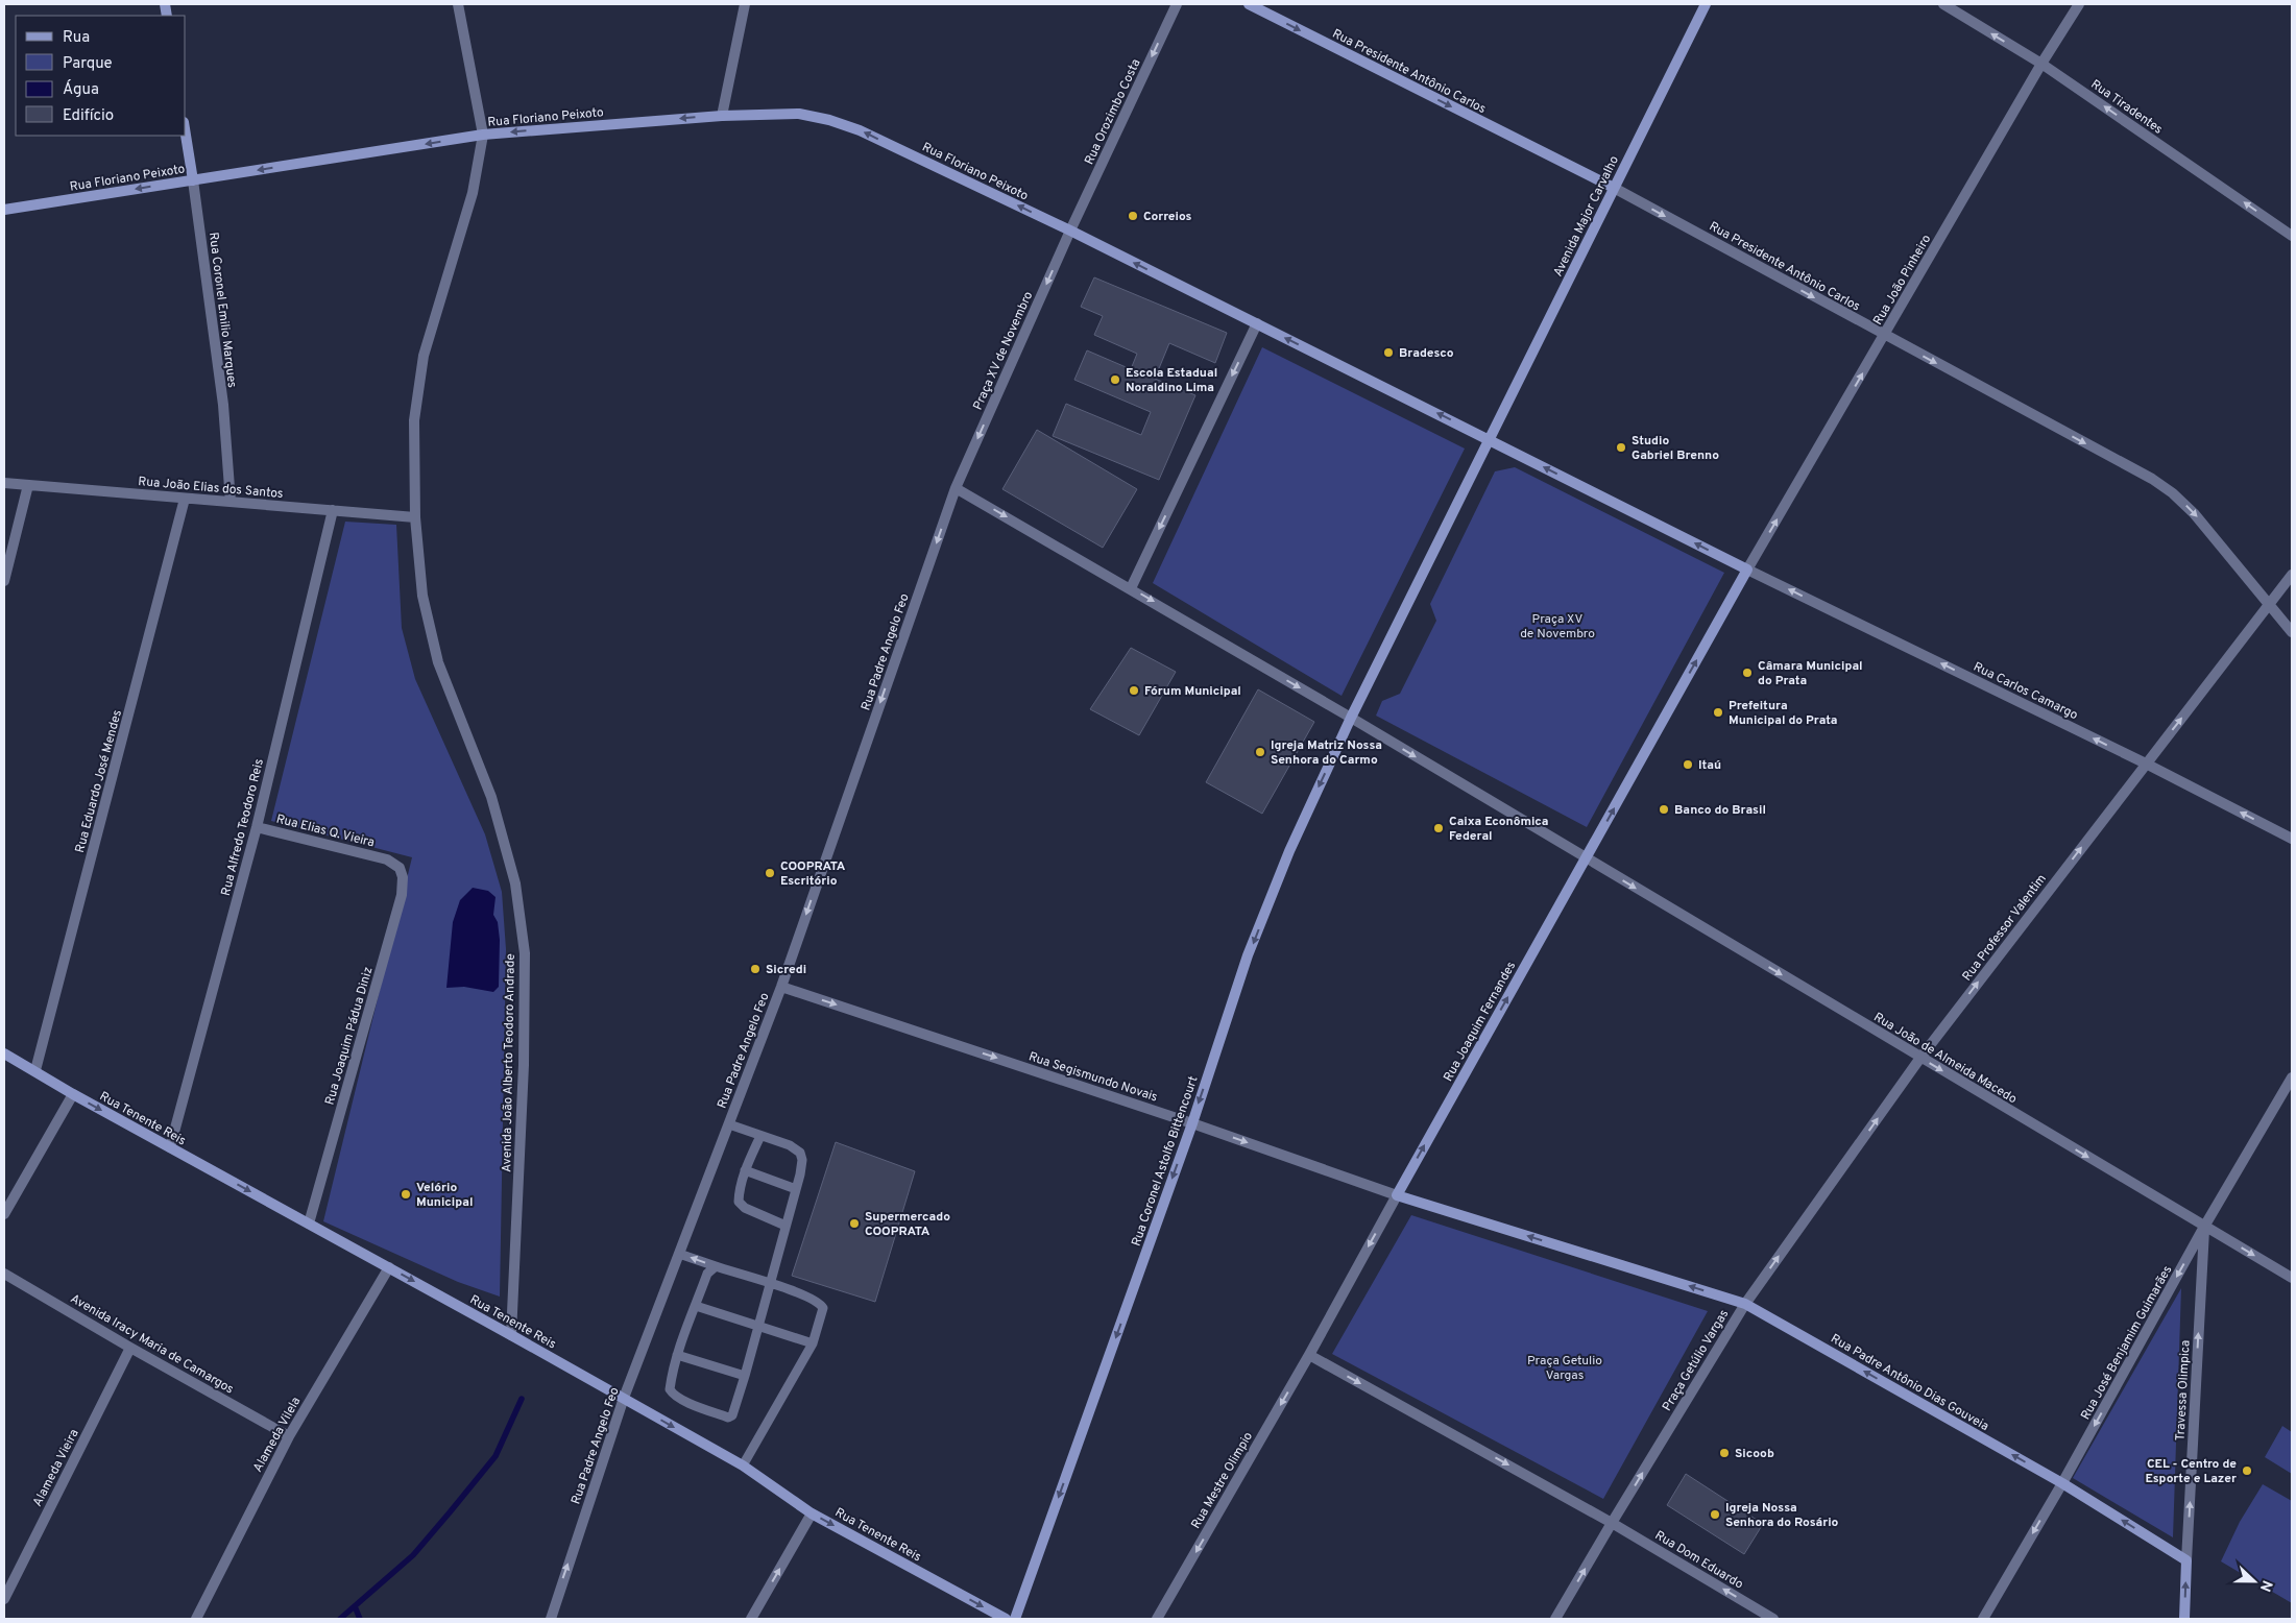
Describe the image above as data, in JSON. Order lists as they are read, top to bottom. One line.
{"streets":{"street":["Rua Presidente Antônio Carlos","Rua Tiradentes","Rua Orozimbo Costa","Rua Floriano Peixoto","Avenida Major Carvalho","Rua João Pinheiro","Rua Coronel Emilio Marques","Praça XV de Novembro","Rua João Elias dos Santos","Rua Padre Angelo Feo","Rua Carlos Camargo","Rua Eduardo José Mendes","Rua Alfredo Teodoro Reis","Rua Elias Q. Vieira","Rua Professor Valentim","Rua Joaquim Fernandes","Rua Joaquim Pádua Diniz","Rua João de Almeida Macedo","Avenida João Alberto Teodoro Andrade","Rua Segismundo Novais","Rua Tenente Reis","Rua Coronel Astolfo Bittencourt","Rua José Benjamim Guimarães","Avenida Iracy Maria de Camargos","Praça Getúlio Vargas","Rua Padre Antônio Dias Gouveia","Travessa Olimpica","Alameda Vilela","Alameda Vieira","Rua Mestre Olimpio","Rua Dom Eduardo"]},"crossings":[["Rua Presidente Antônio Carlos","Avenida Major Carvalho"],["Rua Presidente Antônio Carlos","Rua João Pinheiro"],["Rua Presidente Antônio Carlos","Rua Professor Valentim"],["Rua Tiradentes","Rua João Pinheiro"],["Rua Orozimbo Costa","Rua Floriano Peixoto"],["Rua Orozimbo Costa","Praça XV de Novembro"],["Rua Floriano Peixoto","Rua Coronel Emilio Marques"],["Rua Floriano Peixoto","Praça XV de Novembro"],["Rua Floriano Peixoto","Avenida João Alberto Teodoro Andrade"],["Rua João Pinheiro","Rua Carlos Camargo"],["Rua Coronel Emilio Marques","Rua João Elias dos Santos"],["Praça XV de Novembro","Rua Padre Angelo Feo"],["Rua João Elias dos Santos","Rua Eduardo José Mendes"],["Rua João Elias dos Santos","Rua Alfredo Teodoro Reis"],["Rua João Elias dos Santos","Avenida João Alberto Teodoro Andrade"],["Rua Padre Angelo Feo","Rua Segismundo Novais"],["Rua Padre Angelo Feo","Rua Tenente Reis"],["Rua Carlos Camargo","Rua Professor Valentim"],["Rua Eduardo José Mendes","Rua Tenente Reis"],["Rua Alfredo Teodoro Reis","Rua Elias Q. Vieira"],["Rua Alfredo Teodoro Reis","Rua Tenente Reis"],["Rua Elias Q. Vieira","Rua Joaquim Pádua Diniz"],["Rua Professor Valentim","Rua João de Almeida Macedo"],["Rua Professor Valentim","Praça Getúlio Vargas"],["Rua Professor Valentim","Rua Padre Antônio Dias Gouveia"],["Rua Joaquim Fernandes","Rua João de Almeida Macedo"],["Rua Joaquim Fernandes","Rua Segismundo Novais"],["Rua Joaquim Fernandes","Praça Getúlio Vargas"],["Rua Joaquim Pádua Diniz","Rua Tenente Reis"],["Rua João de Almeida Macedo","Rua José Benjamim Guimarães"],["Rua João de Almeida Macedo","Travessa Olimpica"],["Avenida João Alberto Teodoro Andrade","Rua Tenente Reis"],["Rua Segismundo Novais","Rua Coronel Astolfo Bittencourt"],["Rua Segismundo Novais","Praça Getúlio Vargas"],["Rua Tenente Reis","Alameda Vilela"],["Rua José Benjamim Guimarães","Rua Padre Antônio Dias Gouveia"],["Rua José Benjamim Guimarães","Travessa Olimpica"],["Avenida Iracy Maria de Camargos","Alameda Vilela"],["Avenida Iracy Maria de Camargos","Alameda Vieira"],["Praça Getúlio Vargas","Rua Padre Antônio Dias Gouveia"],["Praça Getúlio Vargas","Rua Dom Eduardo"],["Rua Padre Antônio Dias Gouveia","Travessa Olimpica"]],"one_way":["Rua Presidente Antônio Carlos","Rua Tiradentes","Rua Orozimbo Costa","Rua Floriano Peixoto","Rua João Pinheiro","Praça XV de Novembro","Rua Carlos Camargo","Rua Professor Valentim","Rua Joaquim Fernandes","Rua João de Almeida Macedo","Rua Segismundo Novais","Rua Tenente Reis","Rua Coronel Astolfo Bittencourt","Rua José Benjamim Guimarães","Rua Padre Antônio Dias Gouveia","Travessa Olimpica","Rua Mestre Olimpio","Rua Dom Eduardo"],"parks":["Praça XV de Novembro","Praça Getulio Vargas"],"places":["Correios","Bradesco","Escola Estadual Noraldino Lima","Studio Gabriel Brenno","Câmara Municipal do Prata","Fórum Municipal","Prefeitura Municipal do Prata","Igreja Matriz Nossa Senhora do Carmo","Itaú","Banco do Brasil","Caixa Econômica Federal","COOPRATA Escritório","Sicredi","Velório Municipal","Supermercado COOPRATA","Sicoob","CEL - Centro de Esporte e Lazer","Igreja Nossa Senhora do Rosário"],"legend":["Rua","Parque","Água","Edifício"],"north":"right"}
